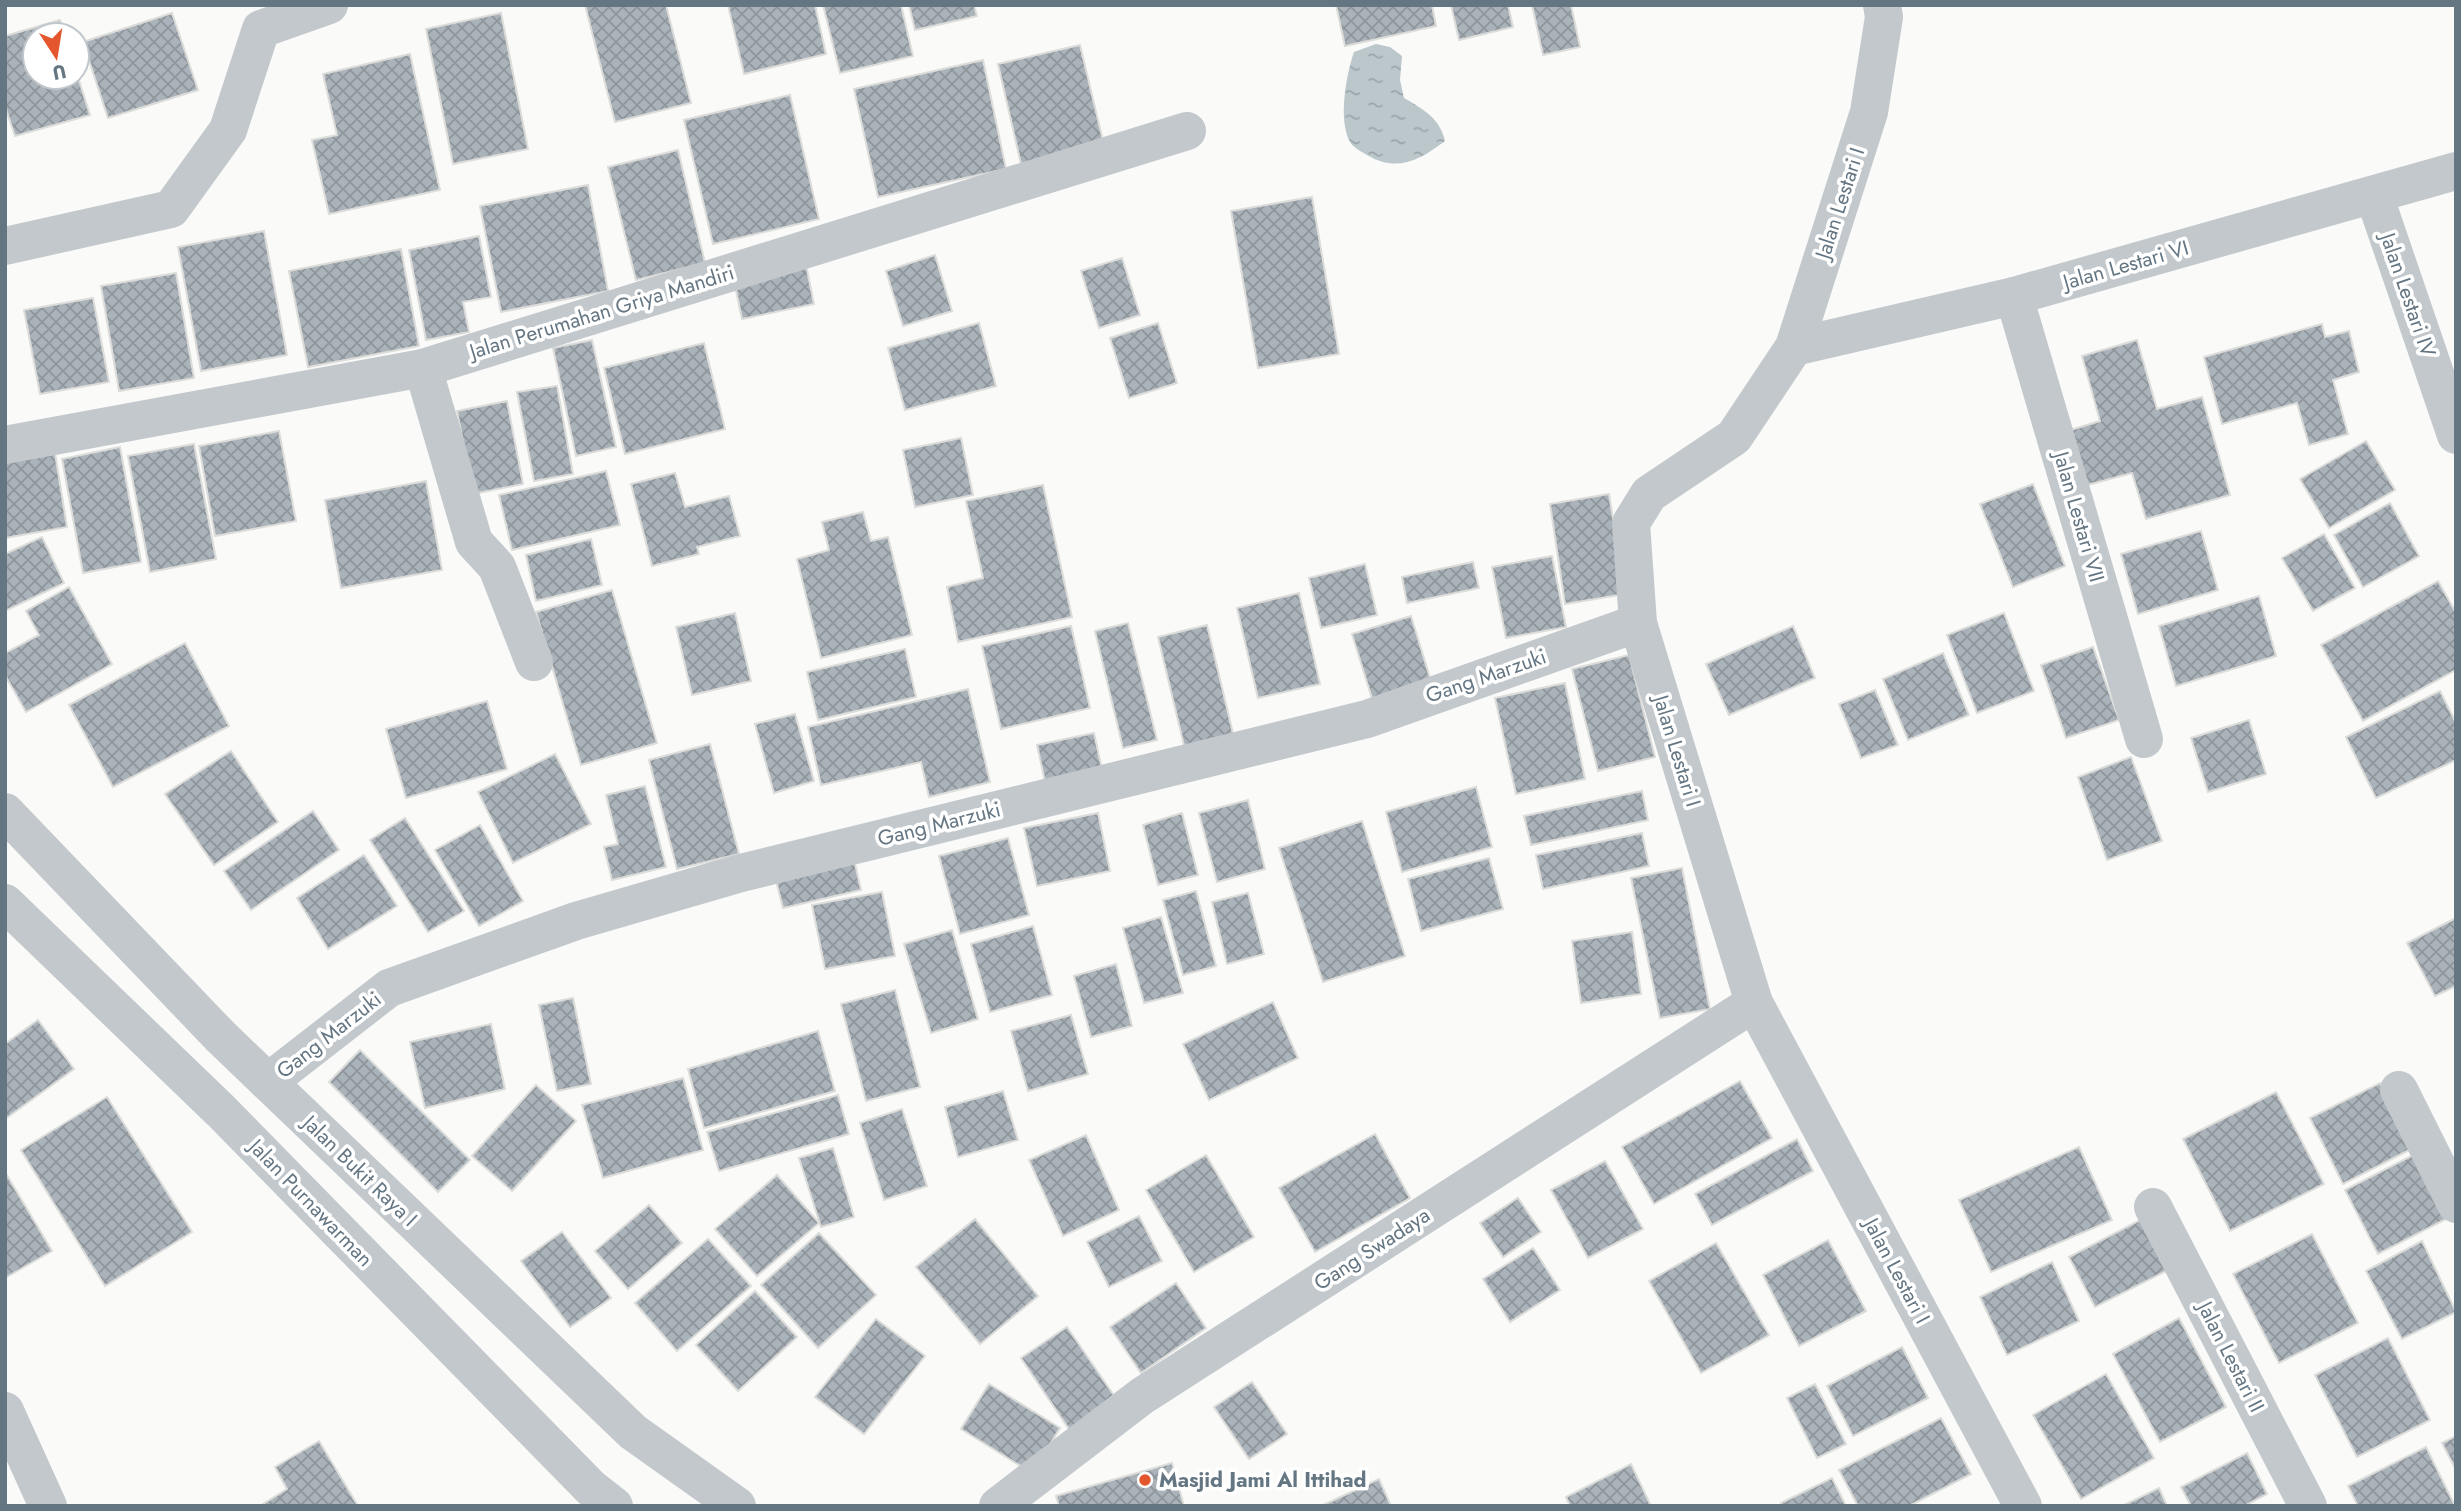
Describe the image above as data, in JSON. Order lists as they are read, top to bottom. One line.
{"streets":{"street":["Jalan Lestari I","Jalan Lestari VI","Jalan Lestari IV","Jalan Perumahan Griya Mandiri","Jalan Lestari VII","Gang Marzuki","Jalan Bukit Raya I","Jalan Purnawarman","Gang Swadaya","Jalan Lestari II"]},"crossings":[["Jalan Lestari I","Jalan Lestari VI"],["Jalan Lestari I","Gang Marzuki"],["Jalan Lestari I","Gang Swadaya"],["Jalan Lestari VI","Jalan Lestari IV"],["Jalan Lestari VI","Jalan Lestari VII"],["Gang Marzuki","Jalan Bukit Raya I"],["Jalan Bukit Raya I","Jalan Purnawarman"]],"places":["Masjid Jami Al Ittihad"],"north":"bottom"}
